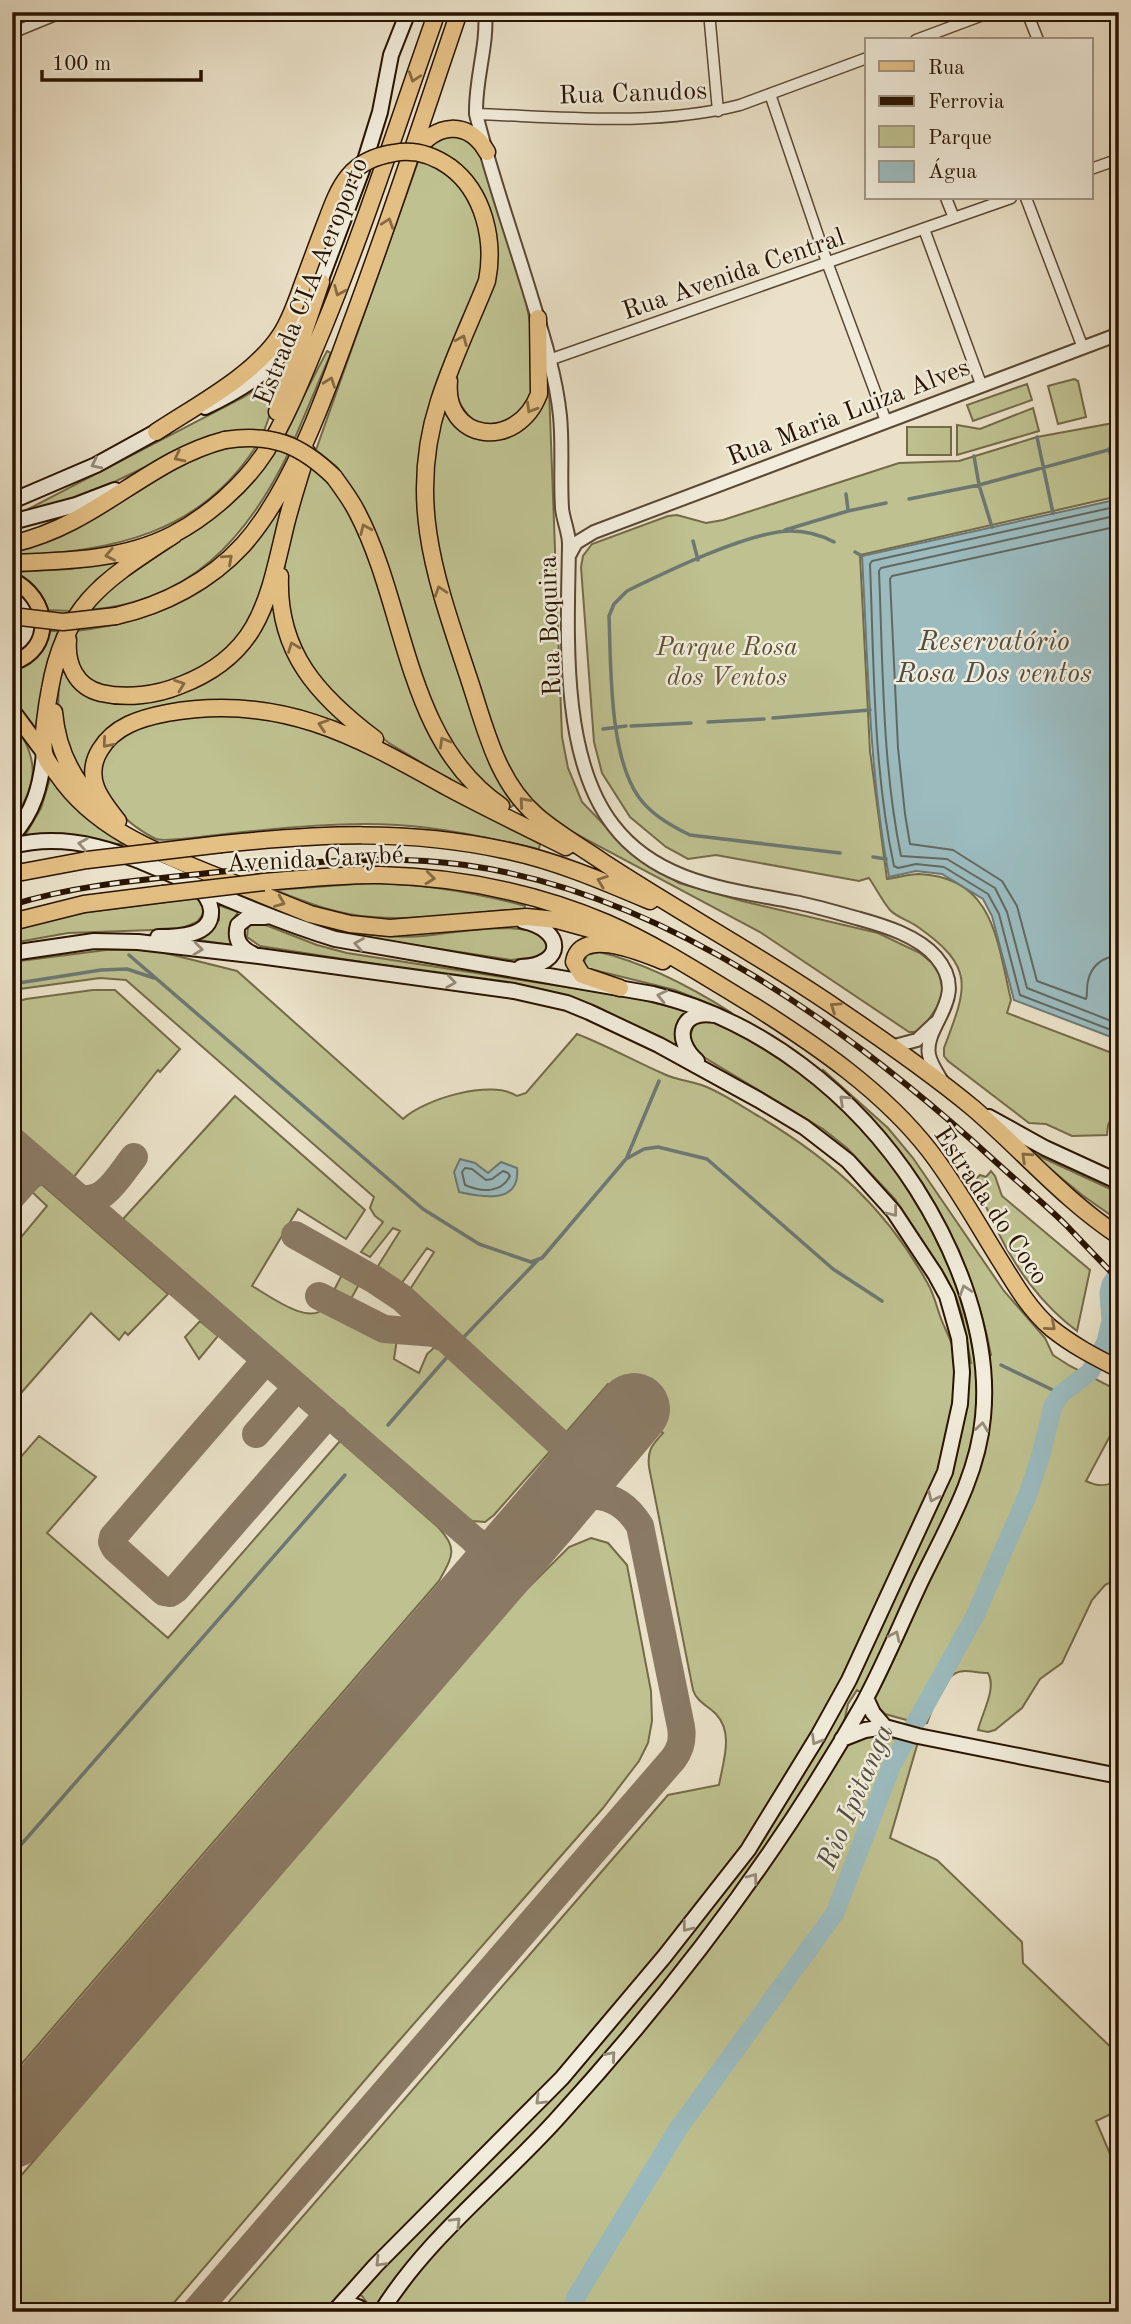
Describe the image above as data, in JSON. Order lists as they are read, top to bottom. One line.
{"streets":{"highway":["Estrada CIA Aeroporto","Avenida Carybé","Estrada do Coco"],"street":["Rua Canudos","Rua Avenida Central","Rua Maria Luiza Alves","Rua Boquira"]},"crossings":[["Rua Canudos","Rua Boquira"],["Rua Avenida Central","Rua Boquira"],["Rua Maria Luiza Alves","Rua Boquira"],["Rua Boquira","Estrada do Coco"],["Avenida Carybé","Estrada do Coco"]],"water":["Reservatório Rosa Dos ventos","Rio Ipitanga"],"parks":["Parque Rosa dos Ventos"],"legend":["Rua","Ferrovia","Parque","Água"],"scale_bar":"100 m"}
